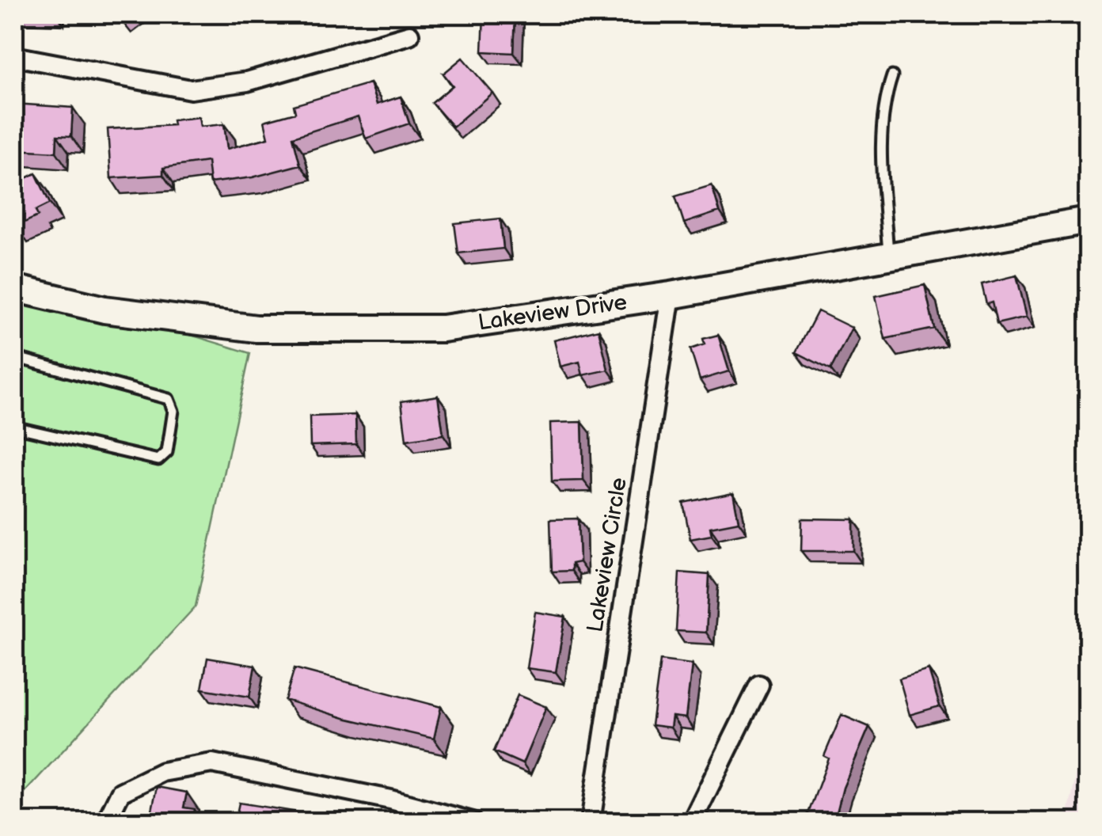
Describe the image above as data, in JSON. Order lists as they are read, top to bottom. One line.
{"streets":{"street":["Lakeview Drive","Lakeview Circle"]},"crossings":[["Lakeview Drive","Lakeview Circle"]]}
